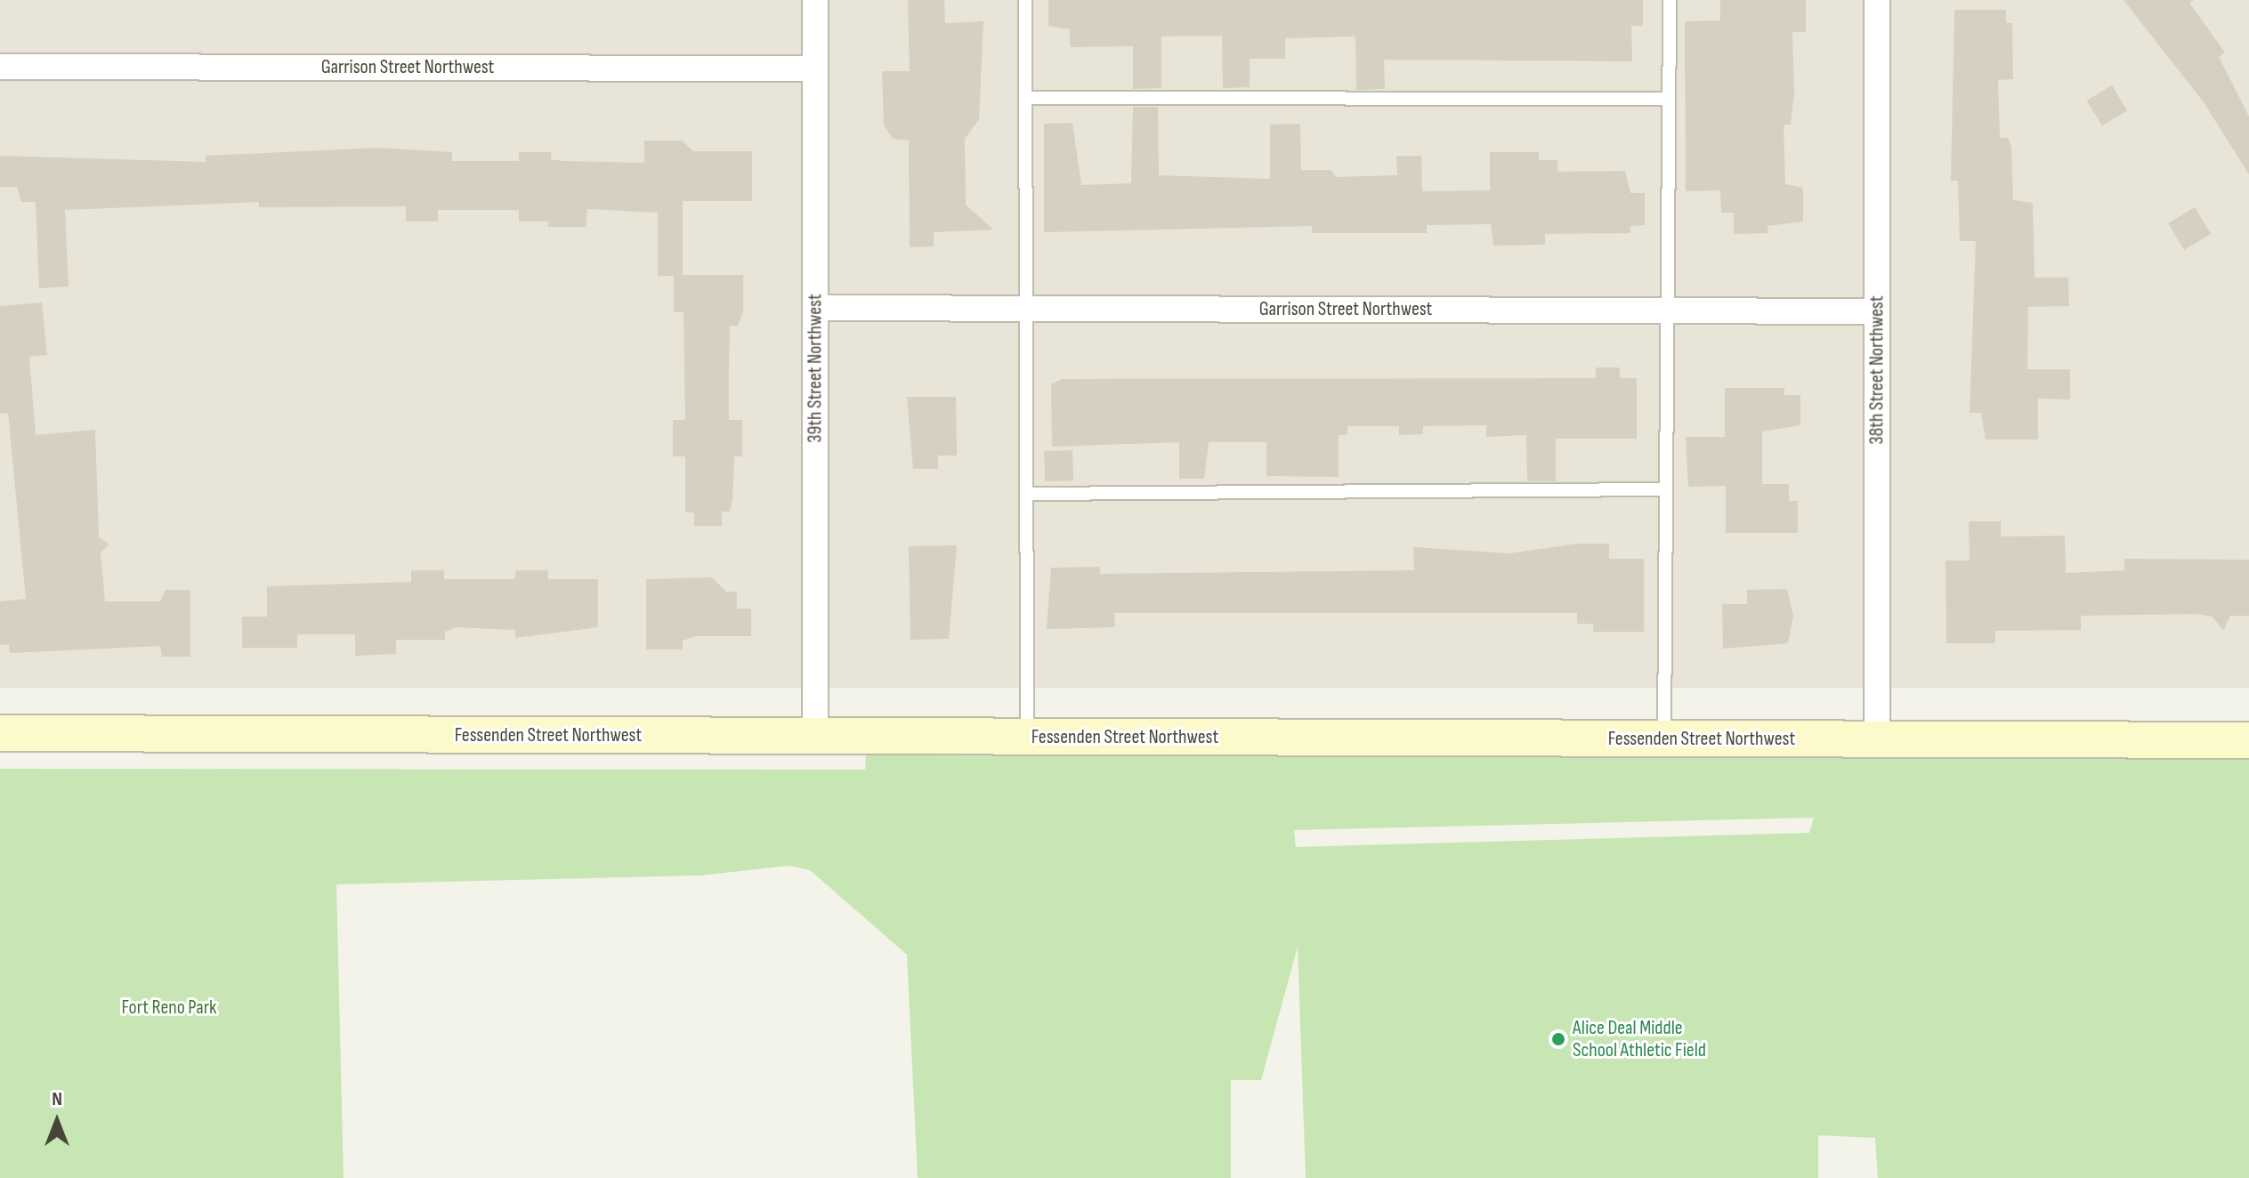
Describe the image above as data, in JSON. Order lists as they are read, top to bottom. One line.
{"streets":{"street":["Garrison Street Northwest","39th Street Northwest","38th Street Northwest","Fessenden Street Northwest"]},"crossings":[["Garrison Street Northwest","39th Street Northwest"],["Garrison Street Northwest","38th Street Northwest"],["39th Street Northwest","Fessenden Street Northwest"],["38th Street Northwest","Fessenden Street Northwest"]],"parks":["Fort Reno Park"],"places":["Alice Deal Middle School Athletic Field"],"north":"top"}
